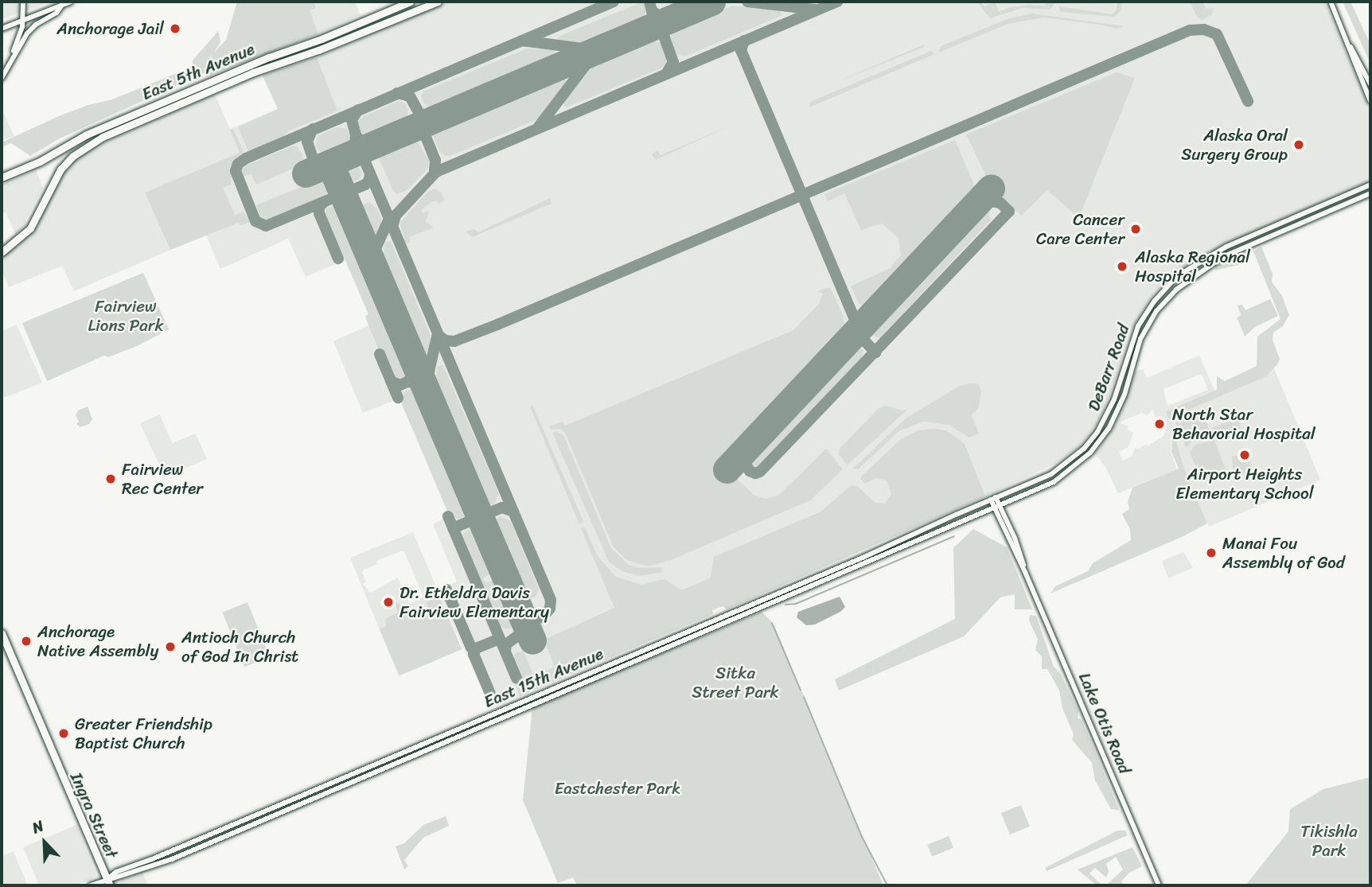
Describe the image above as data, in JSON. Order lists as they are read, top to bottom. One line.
{"streets":{"highway":["East 5th Avenue","Ingra Street"],"main road":["DeBarr Road","East 15th Avenue","Lake Otis Road"]},"crossings":[["DeBarr Road","East 15th Avenue"],["DeBarr Road","Lake Otis Road"],["East 15th Avenue","Lake Otis Road"],["East 15th Avenue","Ingra Street"]],"parks":["Fairview Lions Park","Sitka Street Park","Eastchester Park","Tikishla Park"],"places":["Anchorage Jail","Alaska Oral Surgery Group","Cancer Care Center","Alaska Regional Hospital","North Star Behavorial Hospital","Airport Heights Elementary School","Fairview Rec Center","Manai Fou Assembly of God","Dr. Etheldra Davis Fairview Elementary","Anchorage Native Assembly","Antioch Church of God In Christ","Greater Friendship Baptist Church"],"north":"top left"}
